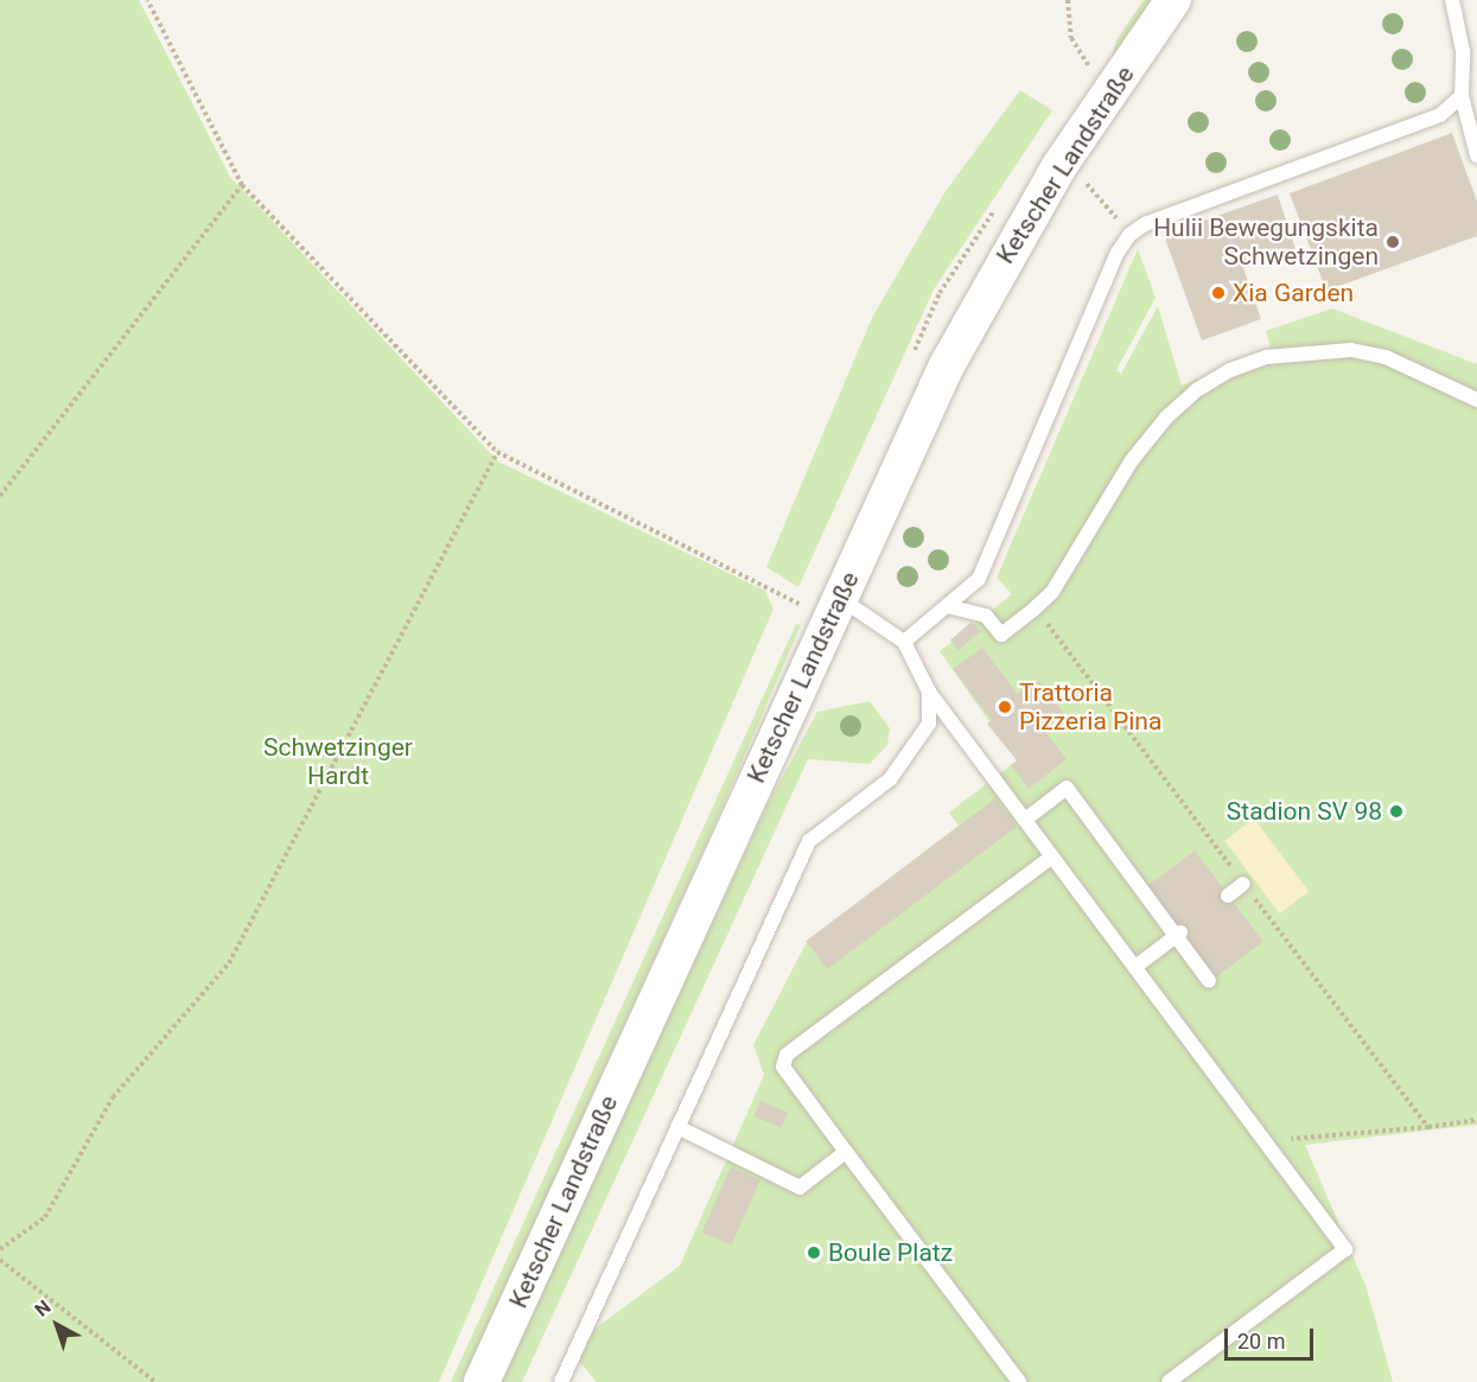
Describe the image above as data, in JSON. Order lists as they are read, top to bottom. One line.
{"streets":{"street":["Ketscher Landstraße"]},"parks":["Schwetzinger Hardt"],"places":["Hulii Bewegungskita Schwetzingen","Xia Garden","Trattoria Pizzeria Pina","Stadion SV 98","Boule Platz"],"scale_bar":"20 m","north":"top left"}
